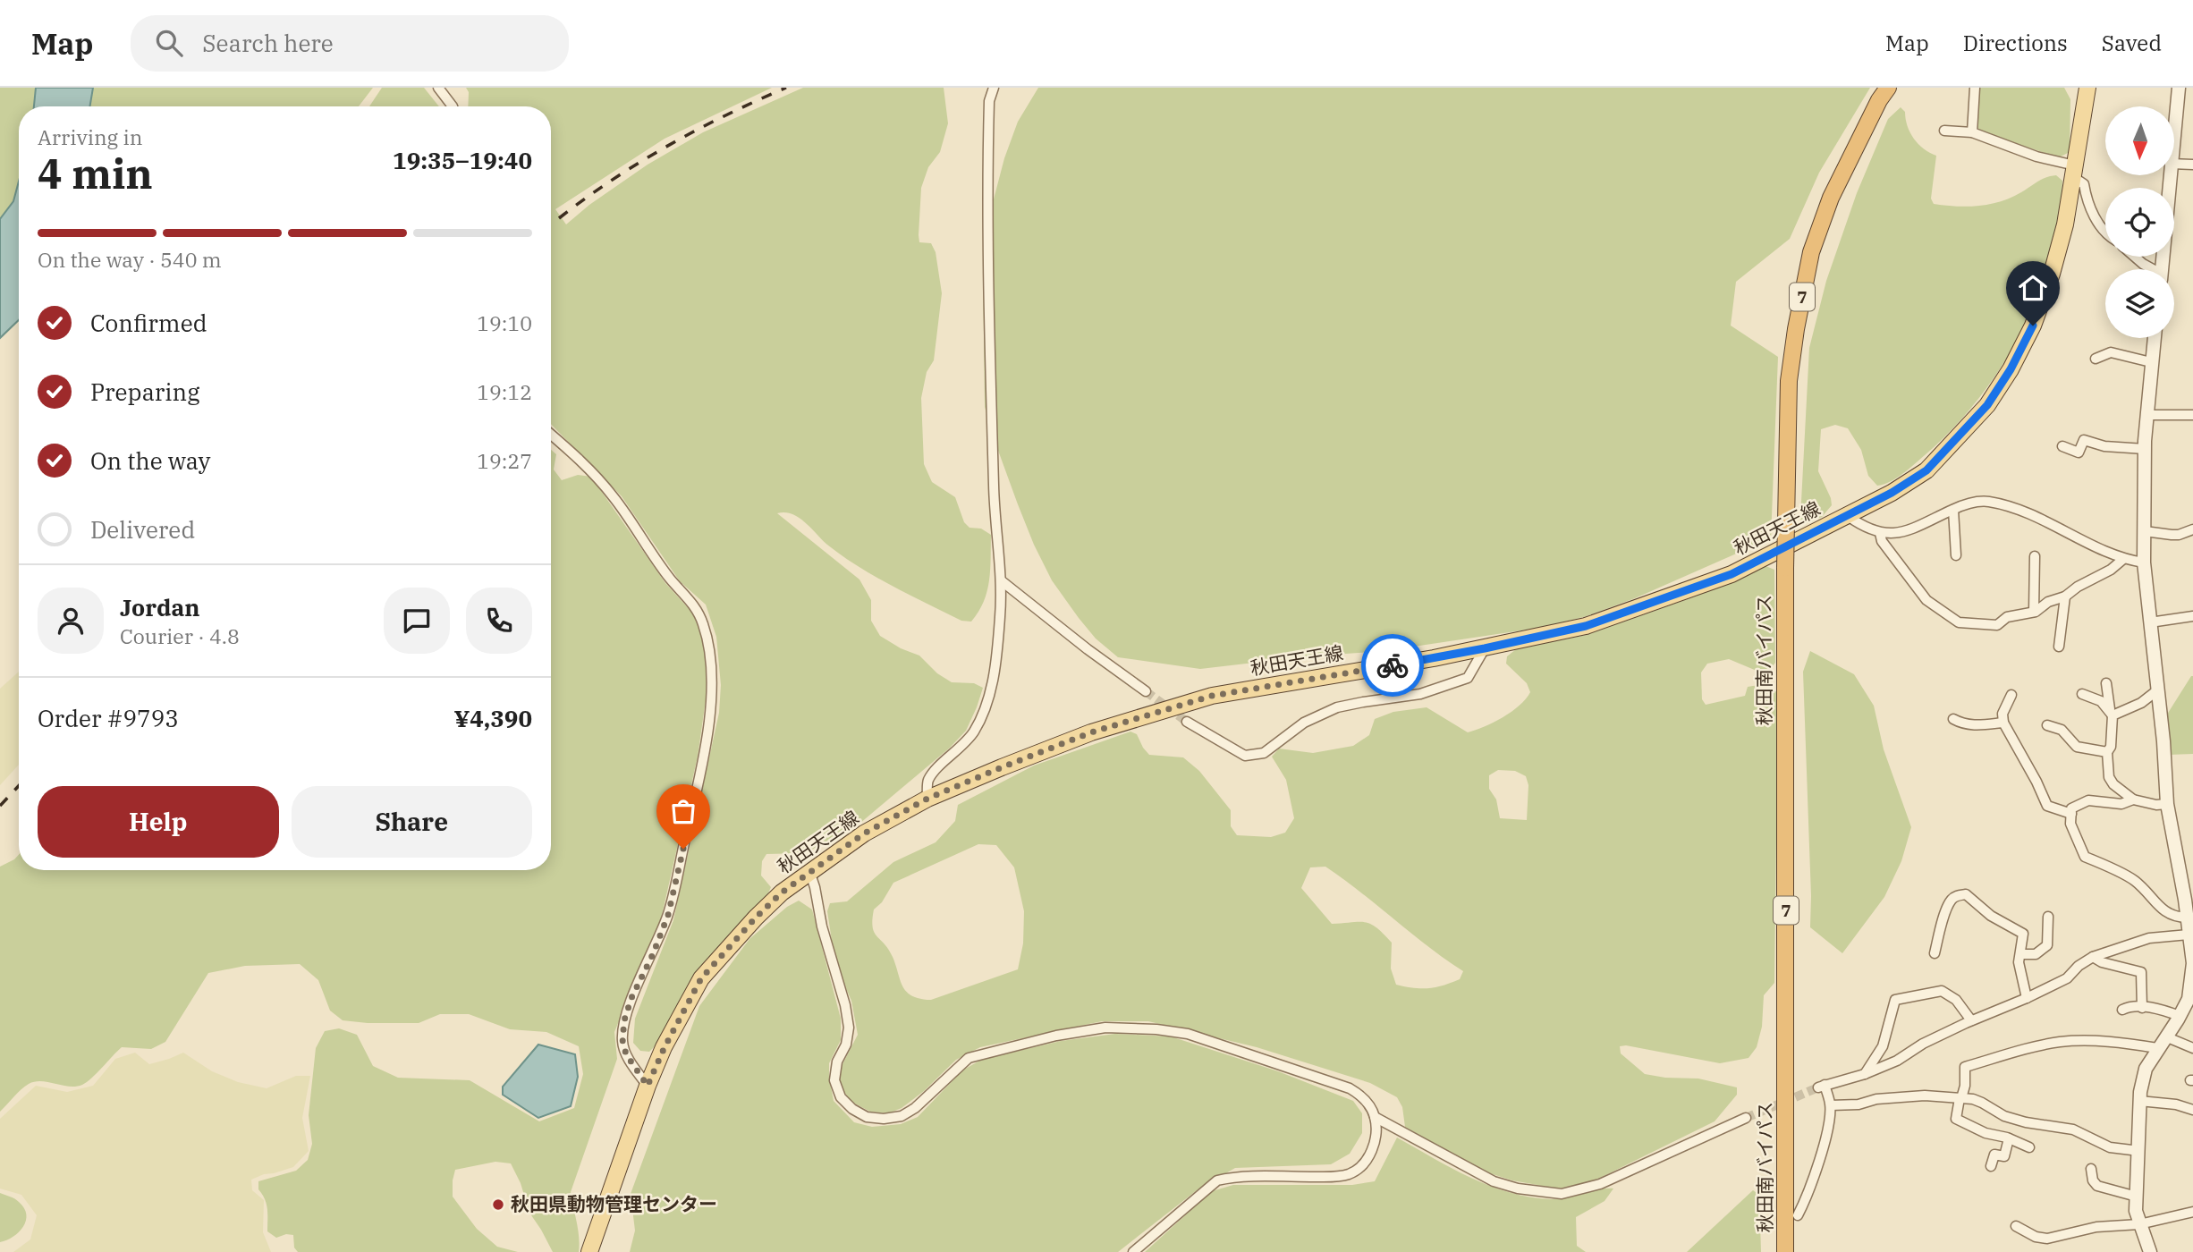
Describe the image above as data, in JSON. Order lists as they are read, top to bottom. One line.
{"streets":{"highway":["7","秋田南バイパス"],"main road":["秋田天王線"]},"places":["秋田県動物管理センター"],"north":"bottom","page":{"header":"Map","search":"Search here","nav":["Map","Directions","Saved"],"heading":["4 min","Arriving in","19:35–19:40"],"panel":["Jordan","Courier · 4.8","Order #9793","¥4,390"],"bar":"On the way · 540 m","list":[["Confirmed","19:10"],["Preparing","19:12"],["On the way","19:27"],"Delivered"],"buttons":["Help","Share"]}}
